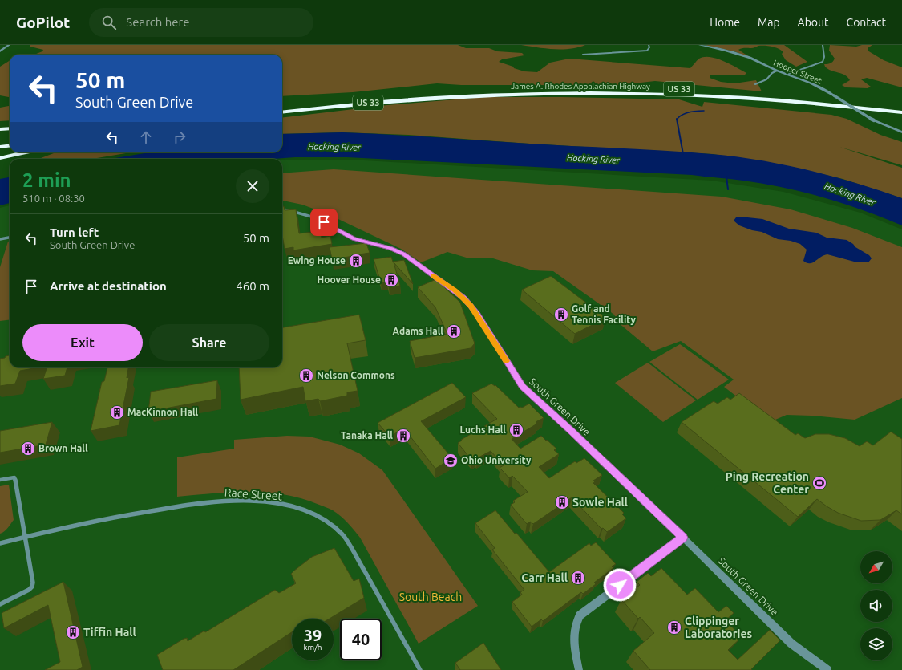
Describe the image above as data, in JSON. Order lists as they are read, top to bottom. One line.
{"streets":{"highway":["James A. Rhodes Appalachian Highway","US 33"],"street":["Hooper Street","South Green Drive","Race Street"]},"water":["Hocking River"],"parks":["South Beach"],"places":{"building":["Ewing House","Hoover House","Golf and Tennis Facility","Adams Hall","Nelson Commons","MacKinnon Hall","Luchs Hall","Tanaka Hall","Brown Hall","Sowle Hall","Carr Hall","Clippinger Laboratories","Tiffin Hall"],"school or university":["Ohio University"],"sports":["Ping Recreation Center"]},"north":"bottom left","page":{"header":"GoPilot","search":"Search here","nav":["Home","Map","About","Contact"],"turn":["50 m","South Green Drive"],"heading":["2 min","510 m · 08:30"],"list":[{"name":"Turn left","note":"South Green Drive","value":"50 m"},{"name":"Arrive at destination","value":"460 m"}],"buttons":["Exit","Share"],"speed":"39 km/h","limit":"40"}}
